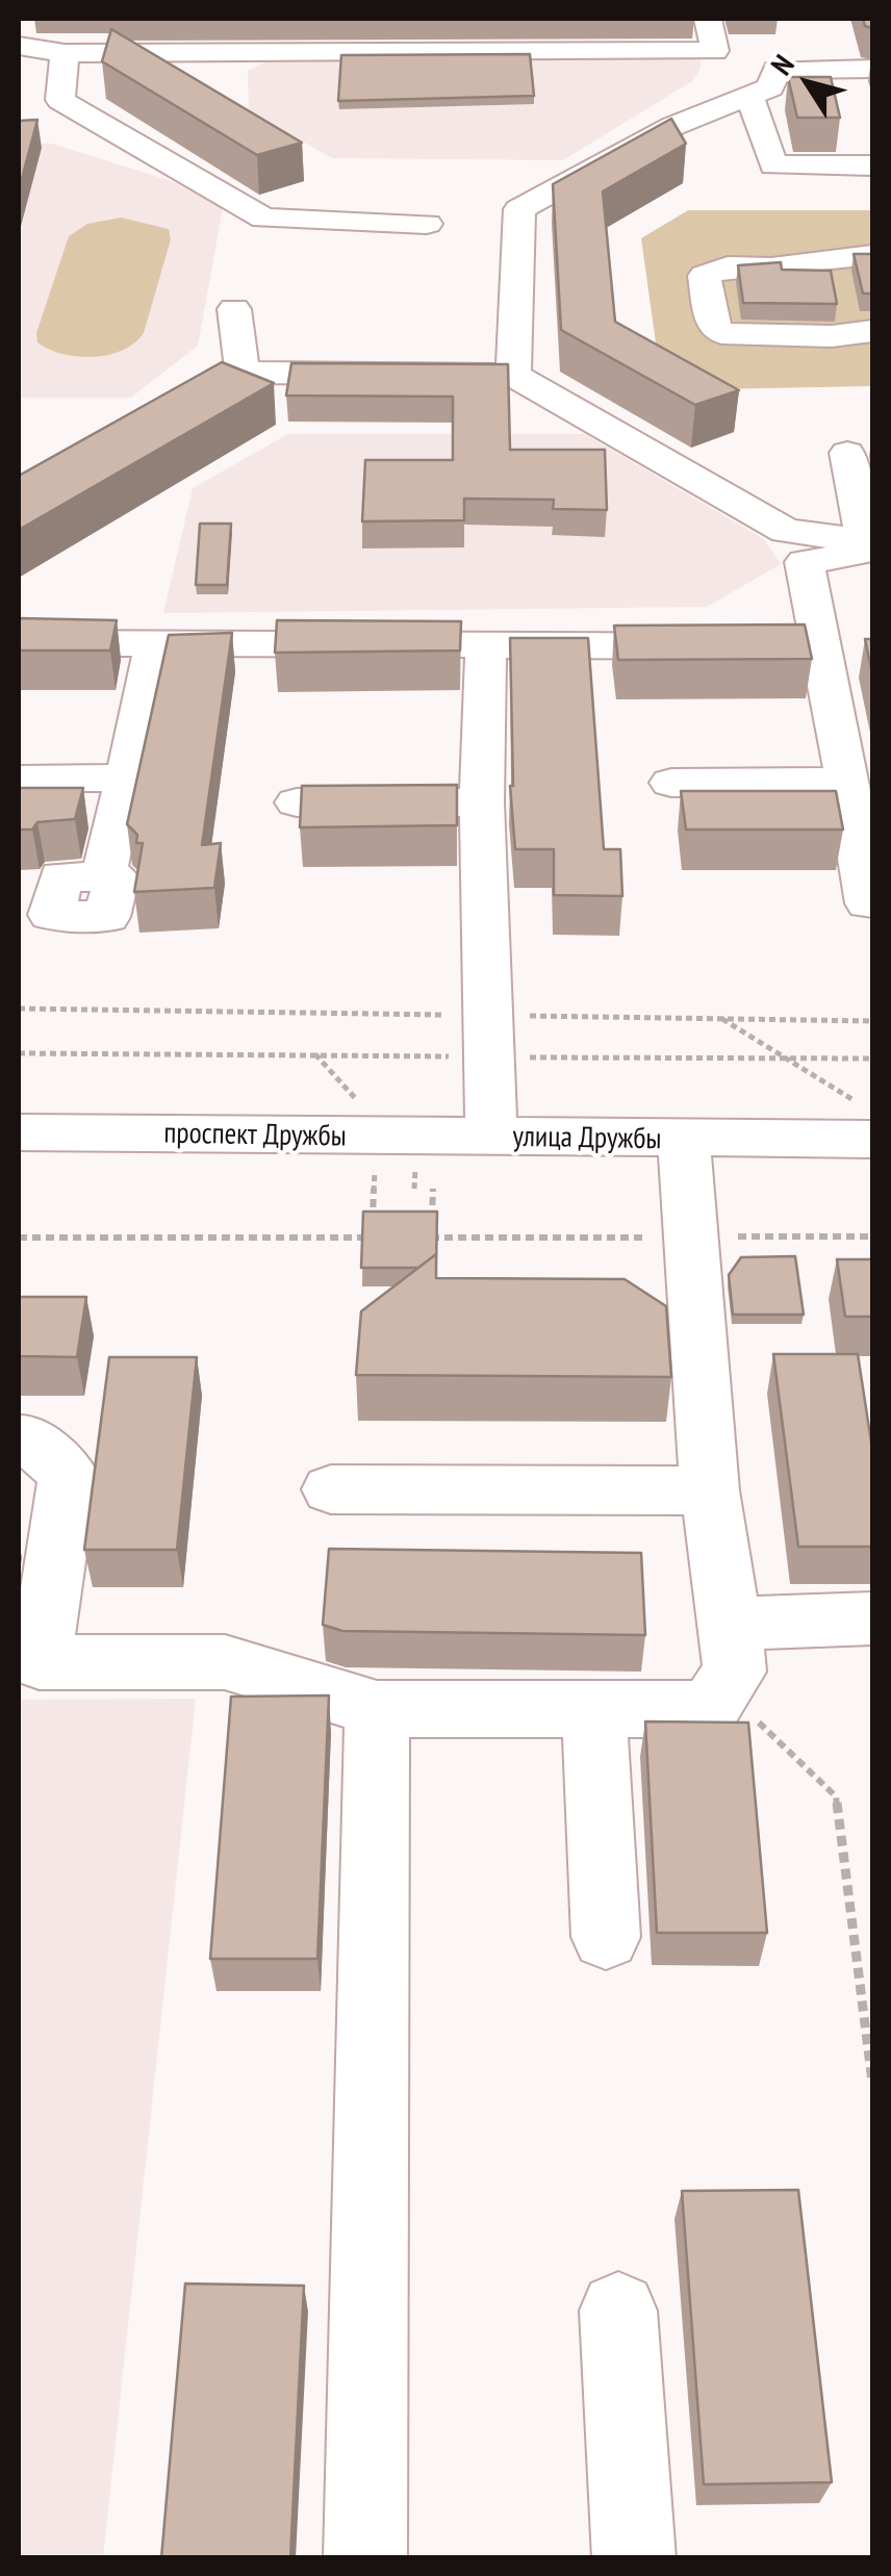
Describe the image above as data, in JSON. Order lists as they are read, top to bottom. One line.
{"streets":{"street":["проспект Дружбы","улица Дружбы"]},"crossings":[["проспект Дружбы","улица Дружбы"]],"north":"top left"}
